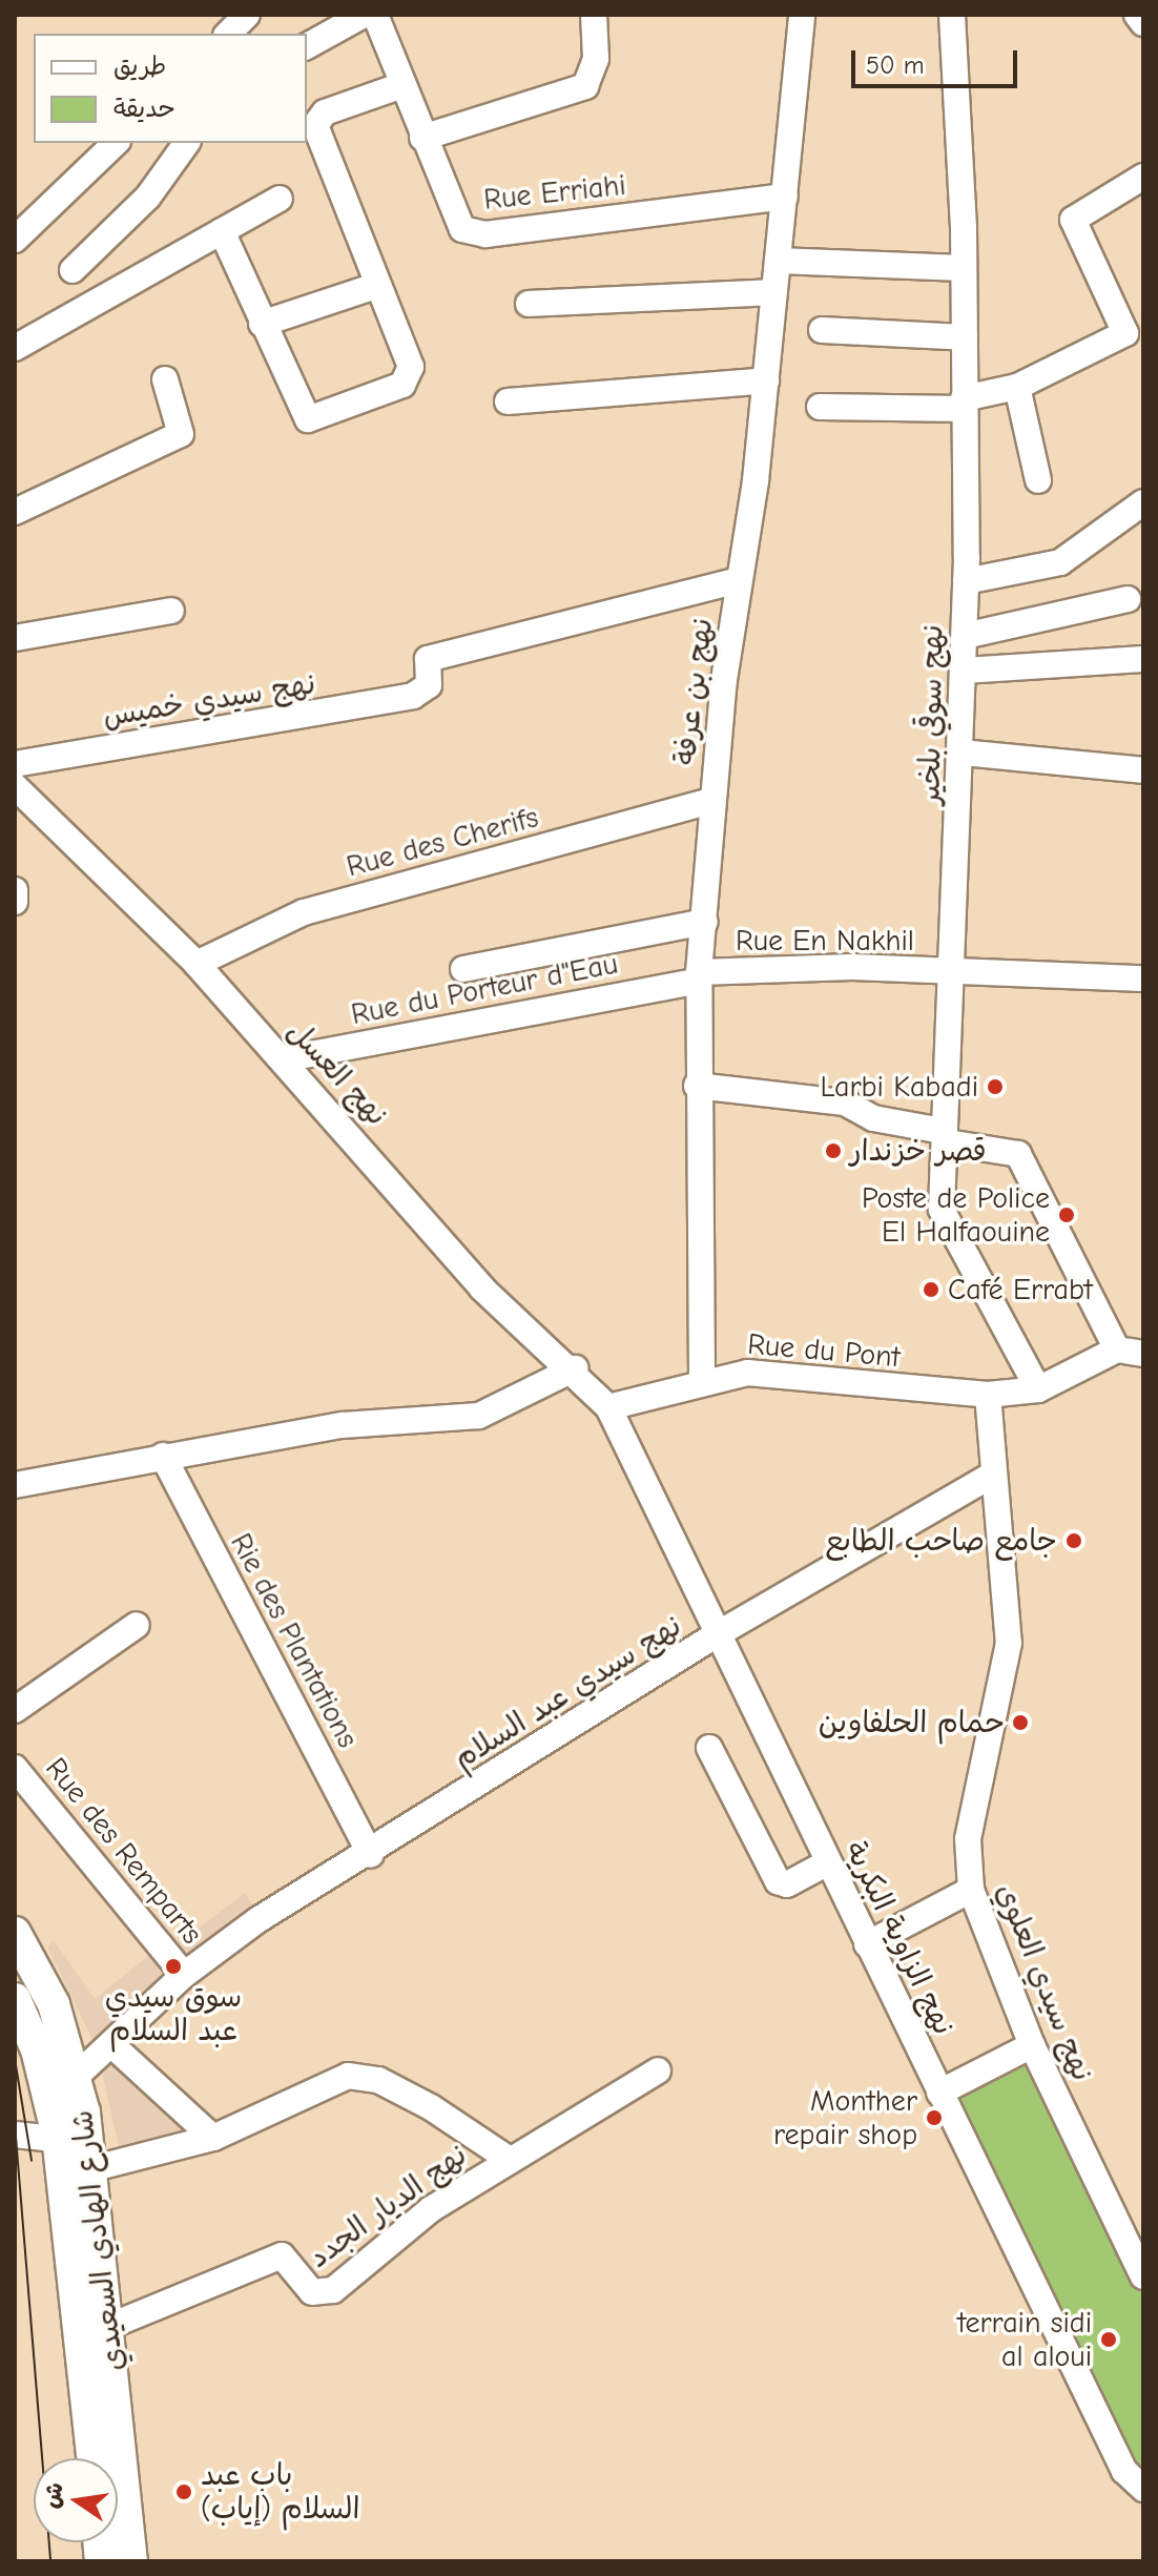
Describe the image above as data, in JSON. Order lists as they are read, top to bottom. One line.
{"streets":{"main road":["شارع الهادي السعيدي"],"street":["Rue Erriahi","نهج بن عرفة","نهج سيدي خميس","نهج سوقي بلخير","Rue des Cherifs","Rue En Nakhil","Rue du Porteur d\"Eau","نهج العسل","Rue du Pont","Rie des Plantations","نهج سيدي عبد السلام","Rue des Remparts","نهج الزاوية البكرية","نهج سيدي العلوي","نهج الديار الجدد"]},"crossings":[["Rue Erriahi","نهج بن عرفة"],["نهج بن عرفة","نهج سيدي خميس"],["نهج بن عرفة","Rue des Cherifs"],["نهج بن عرفة","Rue En Nakhil"],["نهج بن عرفة","Rue du Porteur d\"Eau"],["نهج بن عرفة","Rue du Pont"],["نهج سوقي بلخير","Rue En Nakhil"],["نهج سوقي بلخير","Rue du Pont"],["Rue des Cherifs","نهج العسل"],["Rue En Nakhil","Rue du Porteur d\"Eau"],["Rue du Porteur d\"Eau","نهج العسل"],["نهج العسل","Rue du Pont"],["نهج العسل","نهج الزاوية البكرية"],["Rue du Pont","نهج الزاوية البكرية"],["Rue du Pont","نهج سيدي العلوي"],["Rie des Plantations","نهج سيدي عبد السلام"],["نهج سيدي عبد السلام","Rue des Remparts"],["نهج سيدي عبد السلام","نهج الزاوية البكرية"],["نهج سيدي عبد السلام","نهج سيدي العلوي"],["نهج سيدي عبد السلام","شارع الهادي السعيدي"],["نهج الديار الجدد","شارع الهادي السعيدي"]],"places":["Larbi Kabadi","قصر خزندار","Poste de Police El Halfaouine","Café Errabt","جامع صاحب الطابع","حمام الحلفاوين","سوق سيدي عبد السلام","Monther repair shop","terrain sidi al aloui","باب عبد السلام (إياب)"],"legend":["طريق","حديقة"],"scale_bar":"50 m","north":"left"}
